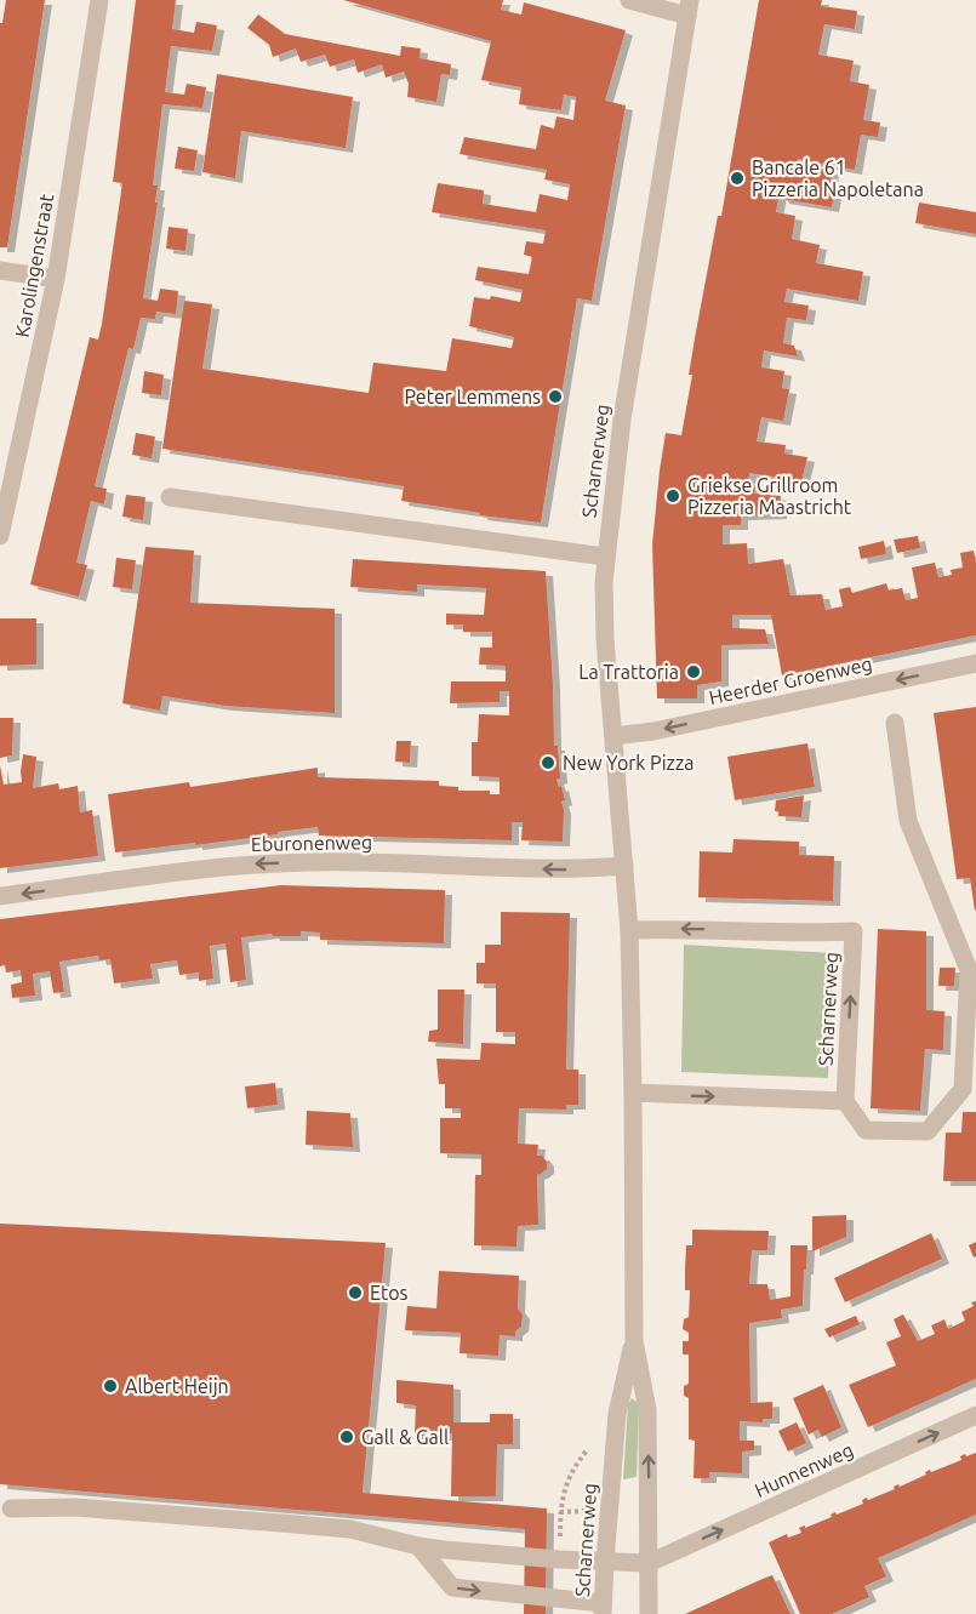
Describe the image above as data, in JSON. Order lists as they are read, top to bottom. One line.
{"streets":{"street":["Karolingenstraat","Scharnerweg","Heerder Groenweg","Eburonenweg","Hunnenweg"]},"crossings":[["Scharnerweg","Heerder Groenweg"],["Scharnerweg","Eburonenweg"],["Scharnerweg","Hunnenweg"]],"one_way":["Heerder Groenweg","Eburonenweg","Hunnenweg"],"places":["Bancale 61 Pizzeria Napoletana","Peter Lemmens","Griekse Grillroom Pizzeria Maastricht","La Trattoria","New York Pizza","Etos","Albert Heijn","Gall & Gall"]}
